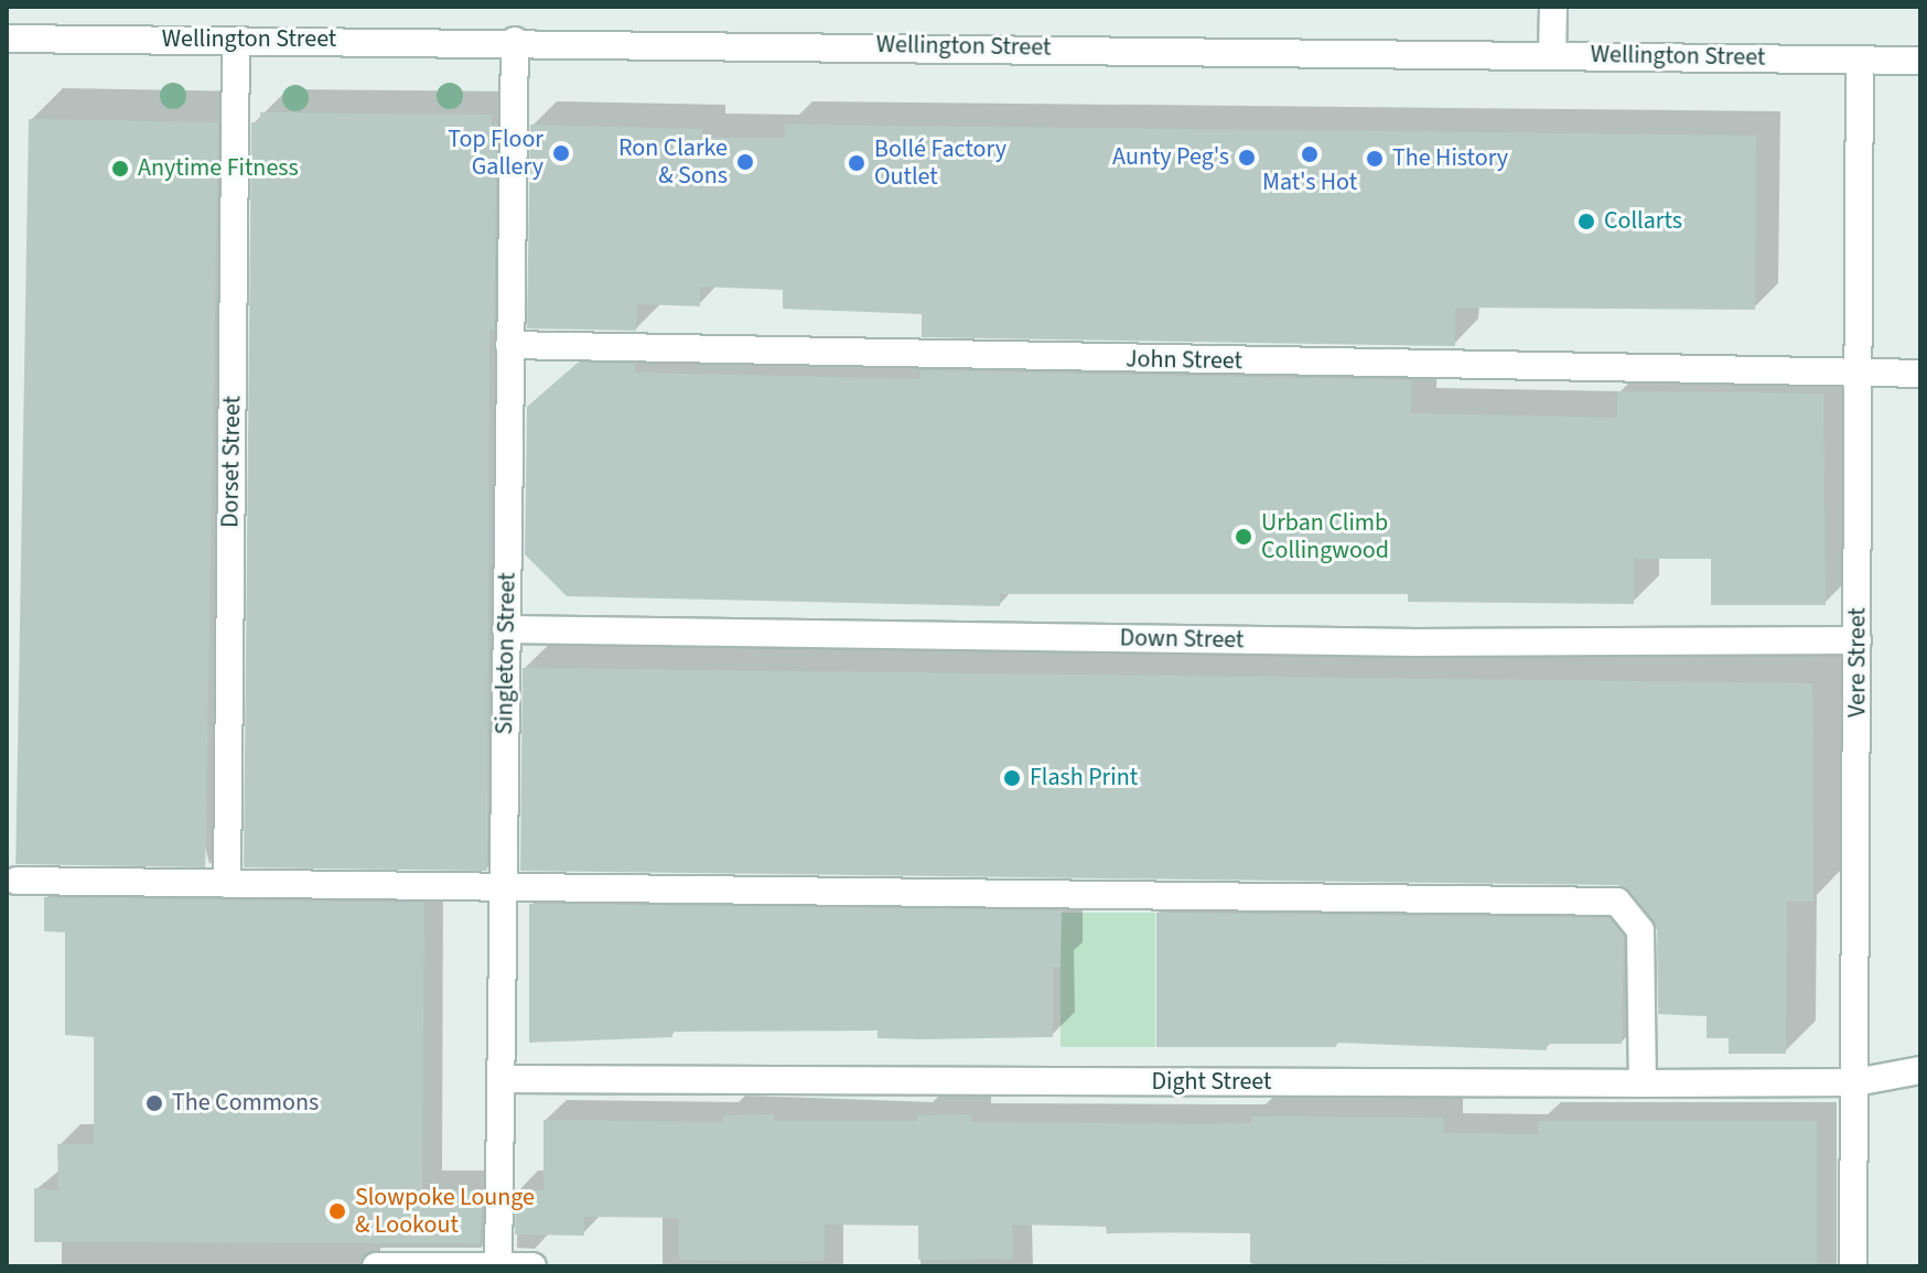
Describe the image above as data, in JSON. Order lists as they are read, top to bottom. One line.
{"streets":{"street":["Wellington Street","John Street","Dorset Street","Down Street","Singleton Street","Vere Street","Dight Street"]},"crossings":[["Wellington Street","Dorset Street"],["Wellington Street","Singleton Street"],["Wellington Street","Vere Street"],["John Street","Singleton Street"],["John Street","Vere Street"],["Down Street","Singleton Street"],["Down Street","Vere Street"],["Singleton Street","Dight Street"],["Vere Street","Dight Street"]],"places":["Top Floor Gallery","Mat's Hot","Aunty Peg's","The History","Ron Clarke & Sons","Bollé Factory Outlet","Anytime Fitness","Collarts","Urban Climb Collingwood","Flash Print","The Commons","Slowpoke Lounge & Lookout"]}
